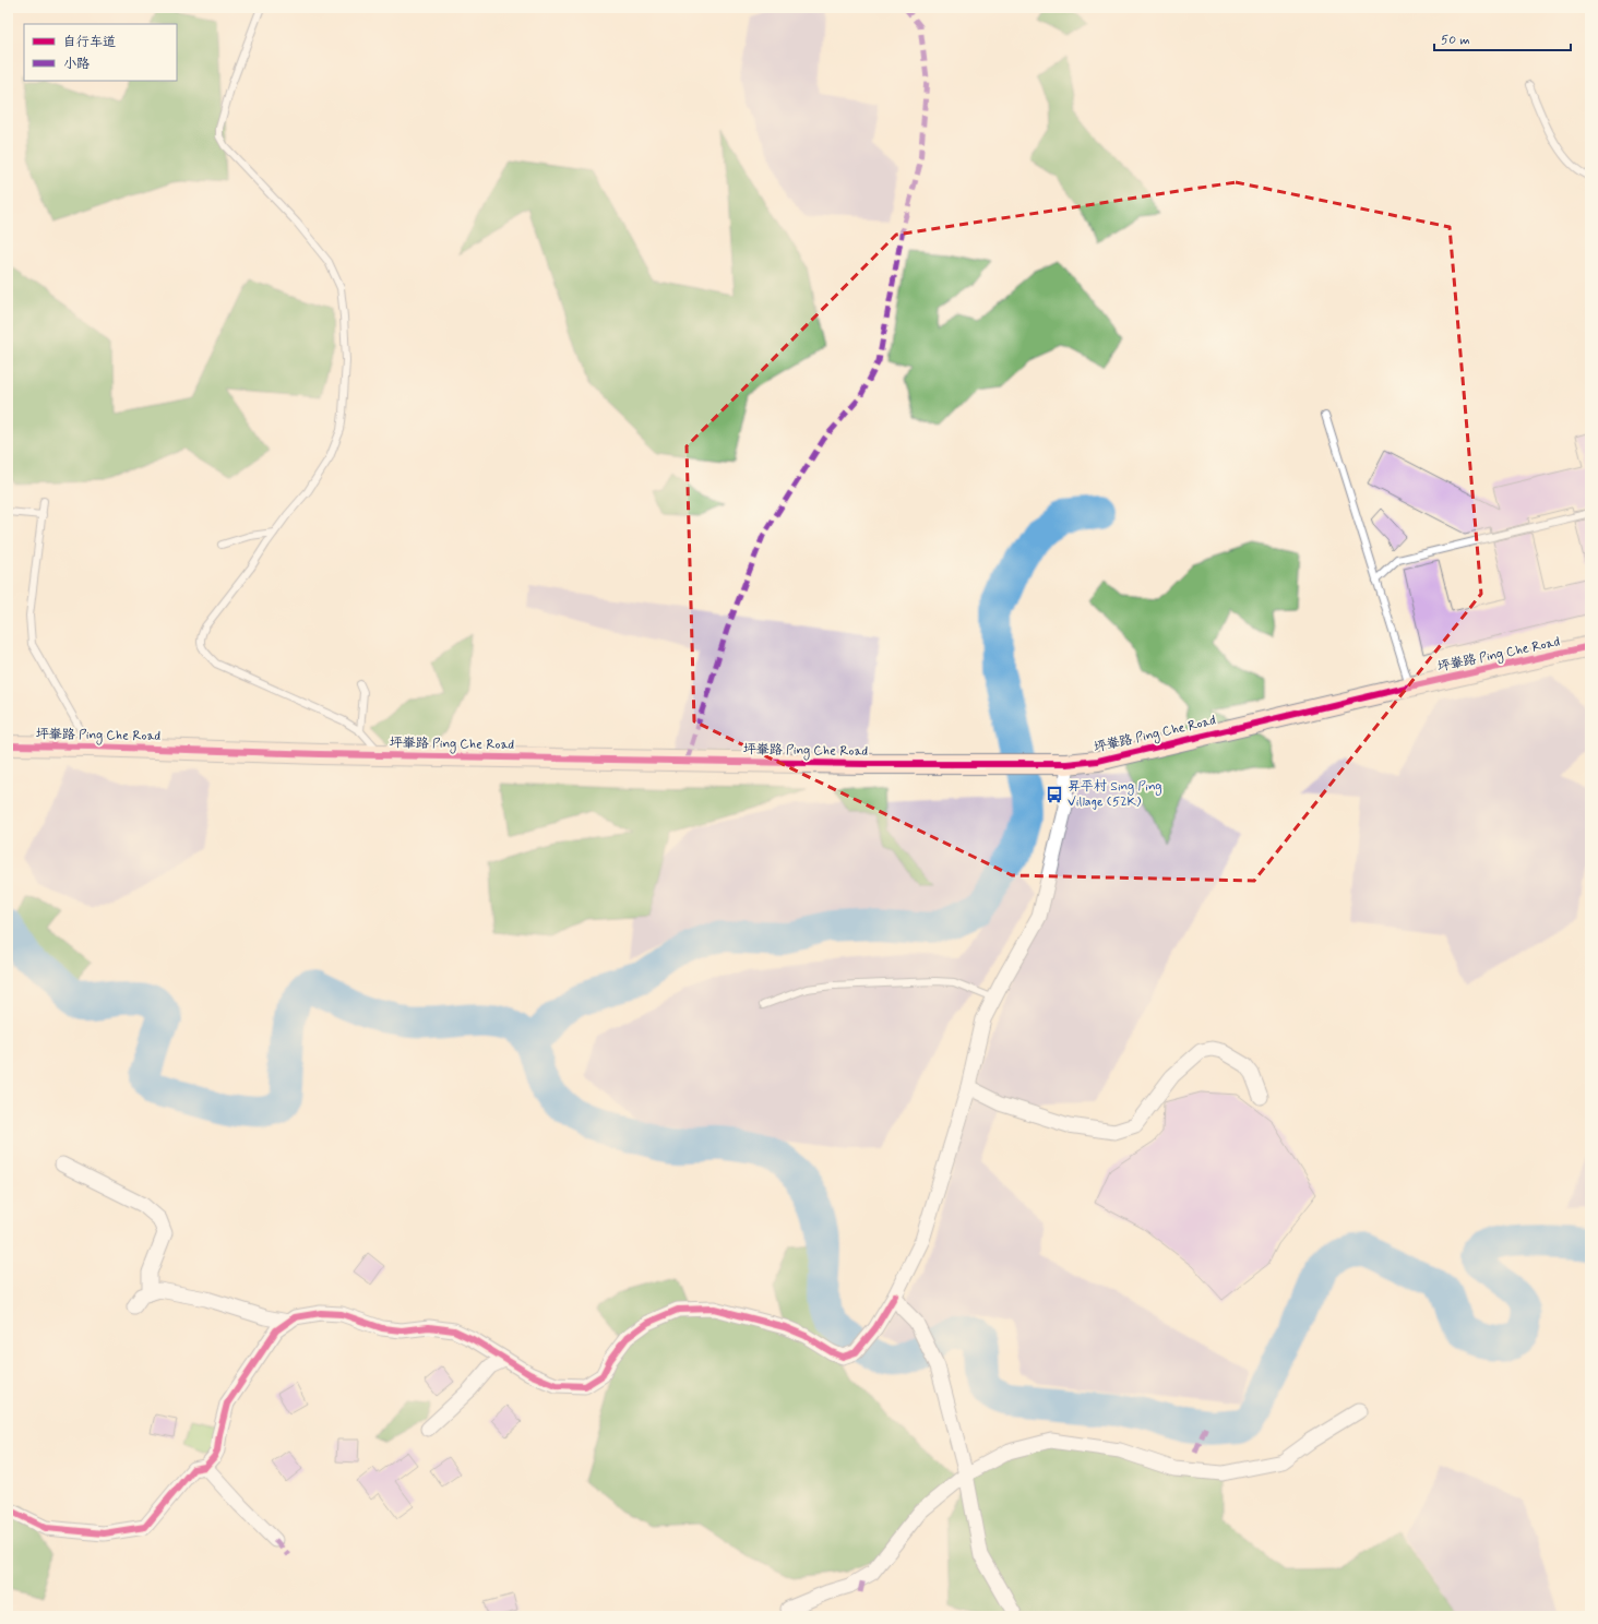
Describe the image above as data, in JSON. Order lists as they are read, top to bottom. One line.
{"streets":{"street":["坪輋路 Ping Che Road"]},"places":{"bus stop":["昇平村 Sing Ping Village (52K)"]},"legend":["自行车道","小路"],"scale_bar":"50 m"}
